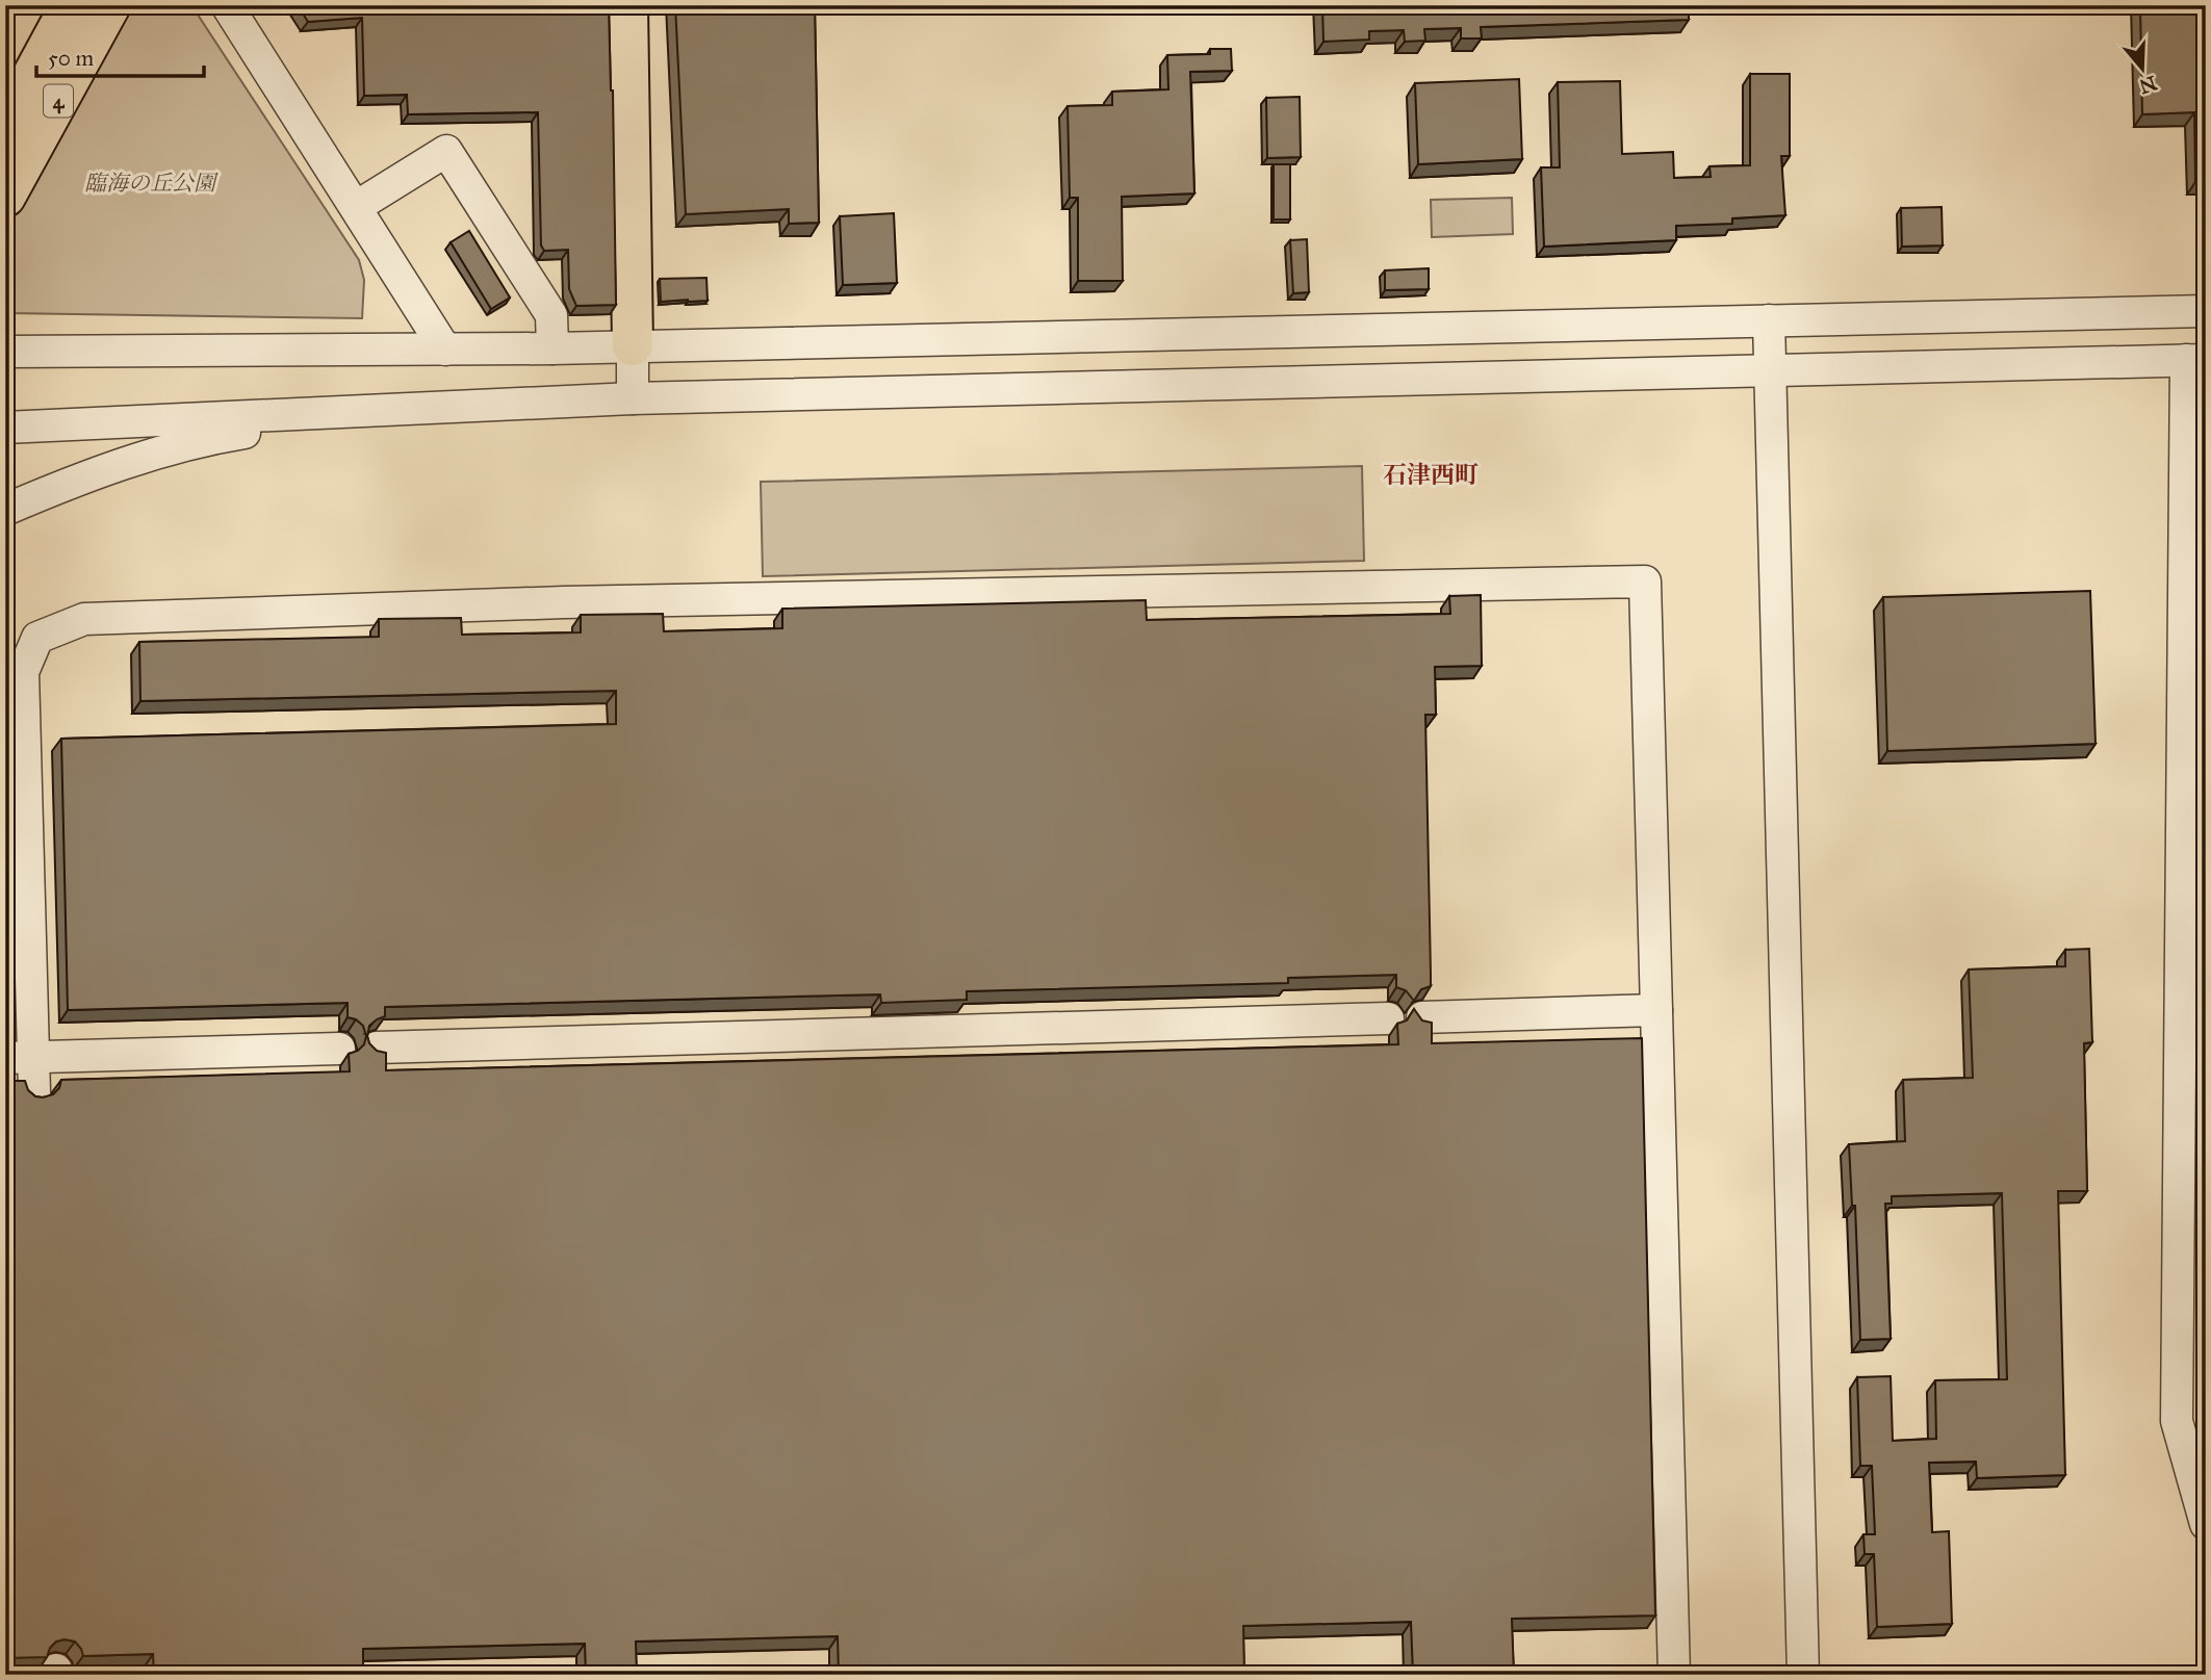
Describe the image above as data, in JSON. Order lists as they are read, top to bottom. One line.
{"streets":{"highway":["4"]},"districts":["石津西町"],"parks":["臨海の丘公園"],"scale_bar":"50 m","north":"bottom"}
